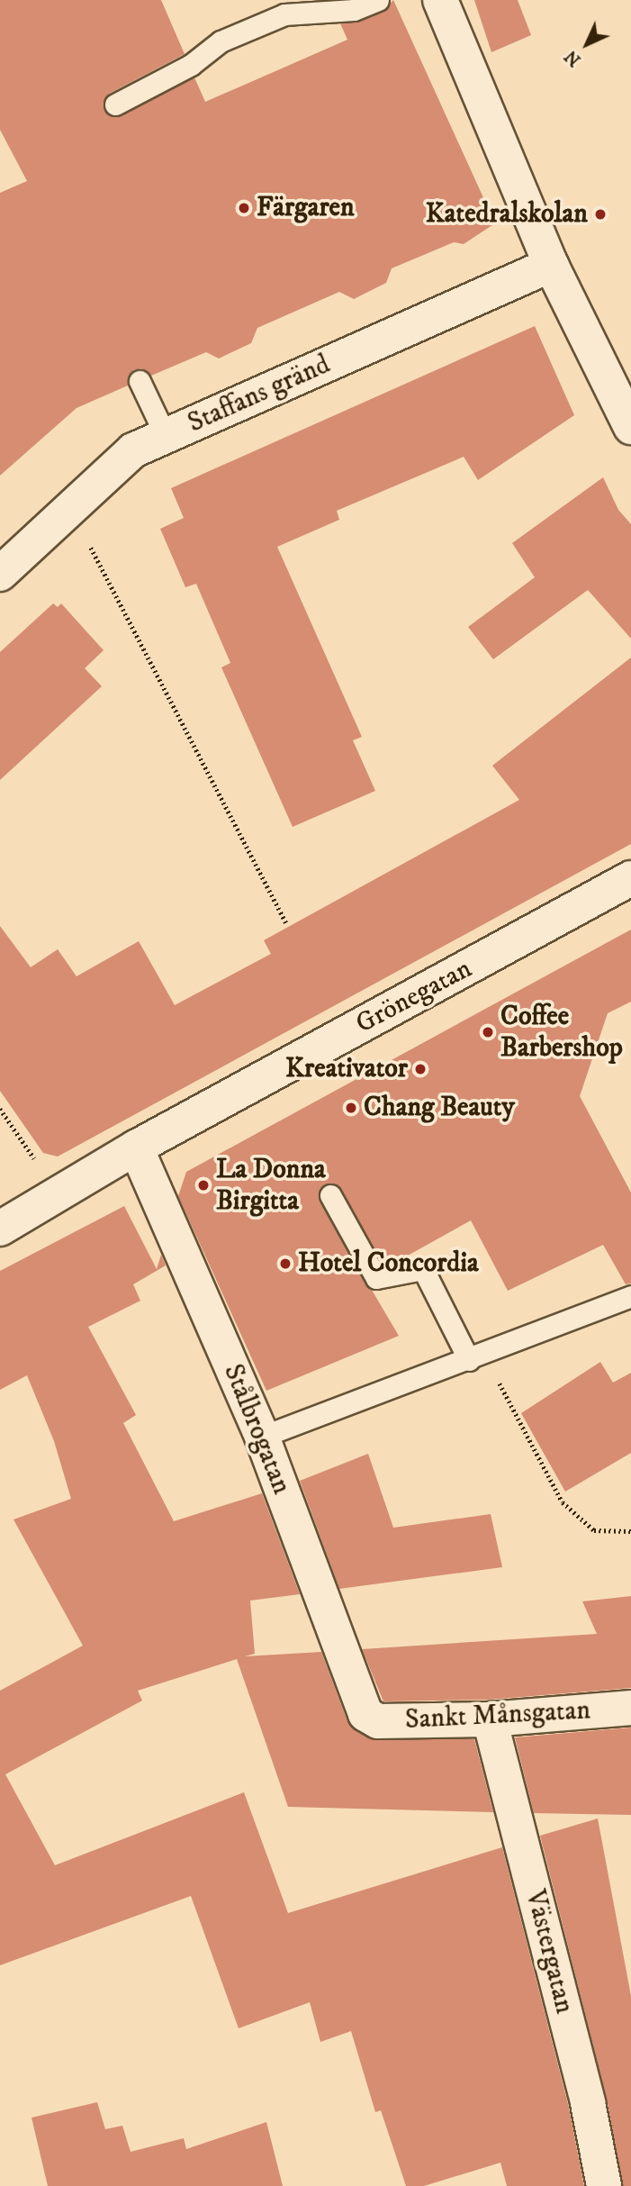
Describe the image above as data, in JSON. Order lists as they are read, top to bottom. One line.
{"streets":{"street":["Staffans gränd","Grönegatan","Stålbrogatan","Sankt Månsgatan","Västergatan"]},"crossings":[["Grönegatan","Stålbrogatan"],["Stålbrogatan","Sankt Månsgatan"],["Sankt Månsgatan","Västergatan"]],"places":["Färgaren","Katedralskolan","Coffee Barbershop","Kreativator","Chang Beauty","La Donna Birgitta","Hotel Concordia"],"north":"bottom left"}
